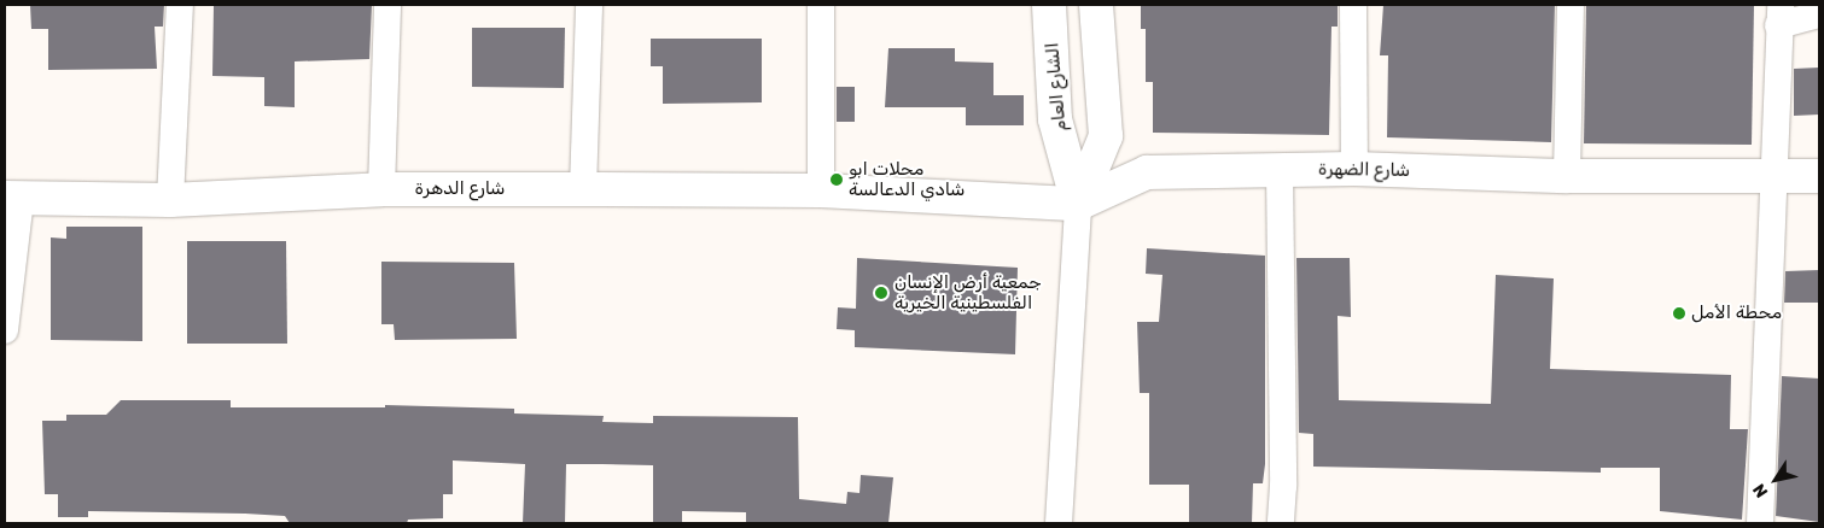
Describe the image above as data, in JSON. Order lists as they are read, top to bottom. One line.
{"streets":{"street":["الشارع العام","شارع الضهرة","شارع الدهرة"]},"crossings":[["الشارع العام","شارع الضهرة"],["شارع الضهرة","شارع الدهرة"]],"places":["محلات ابو شادي الدعالسة","جمعية أرض الإنسان الفلسطينية الخيرية","محطة الأمل"],"north":"bottom left"}
